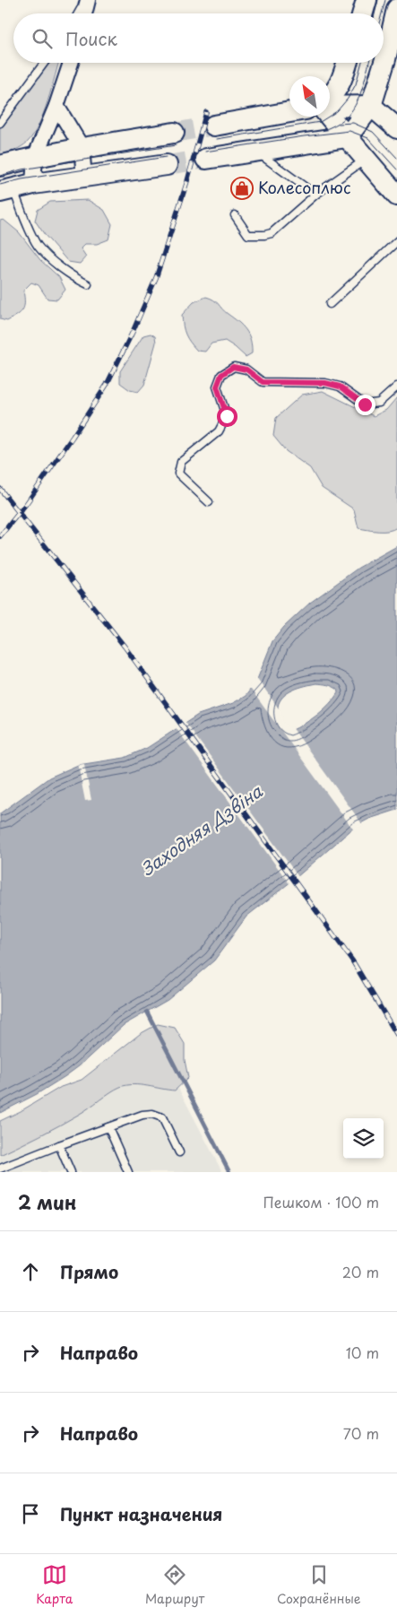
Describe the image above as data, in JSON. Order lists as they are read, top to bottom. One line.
{"water":["Заходняя Дзвіна"],"places":{"shop":["Колесоплюс"]},"north":"top left","page":{"search":"Поиск","heading":["2 мин","Пешком · 100 m"],"list":[["Прямо","20 m"],["Направо","10 m"],["Направо","70 m"],"Пункт назначения"],"nav":["Карта","Маршрут","Сохранённые"]}}
